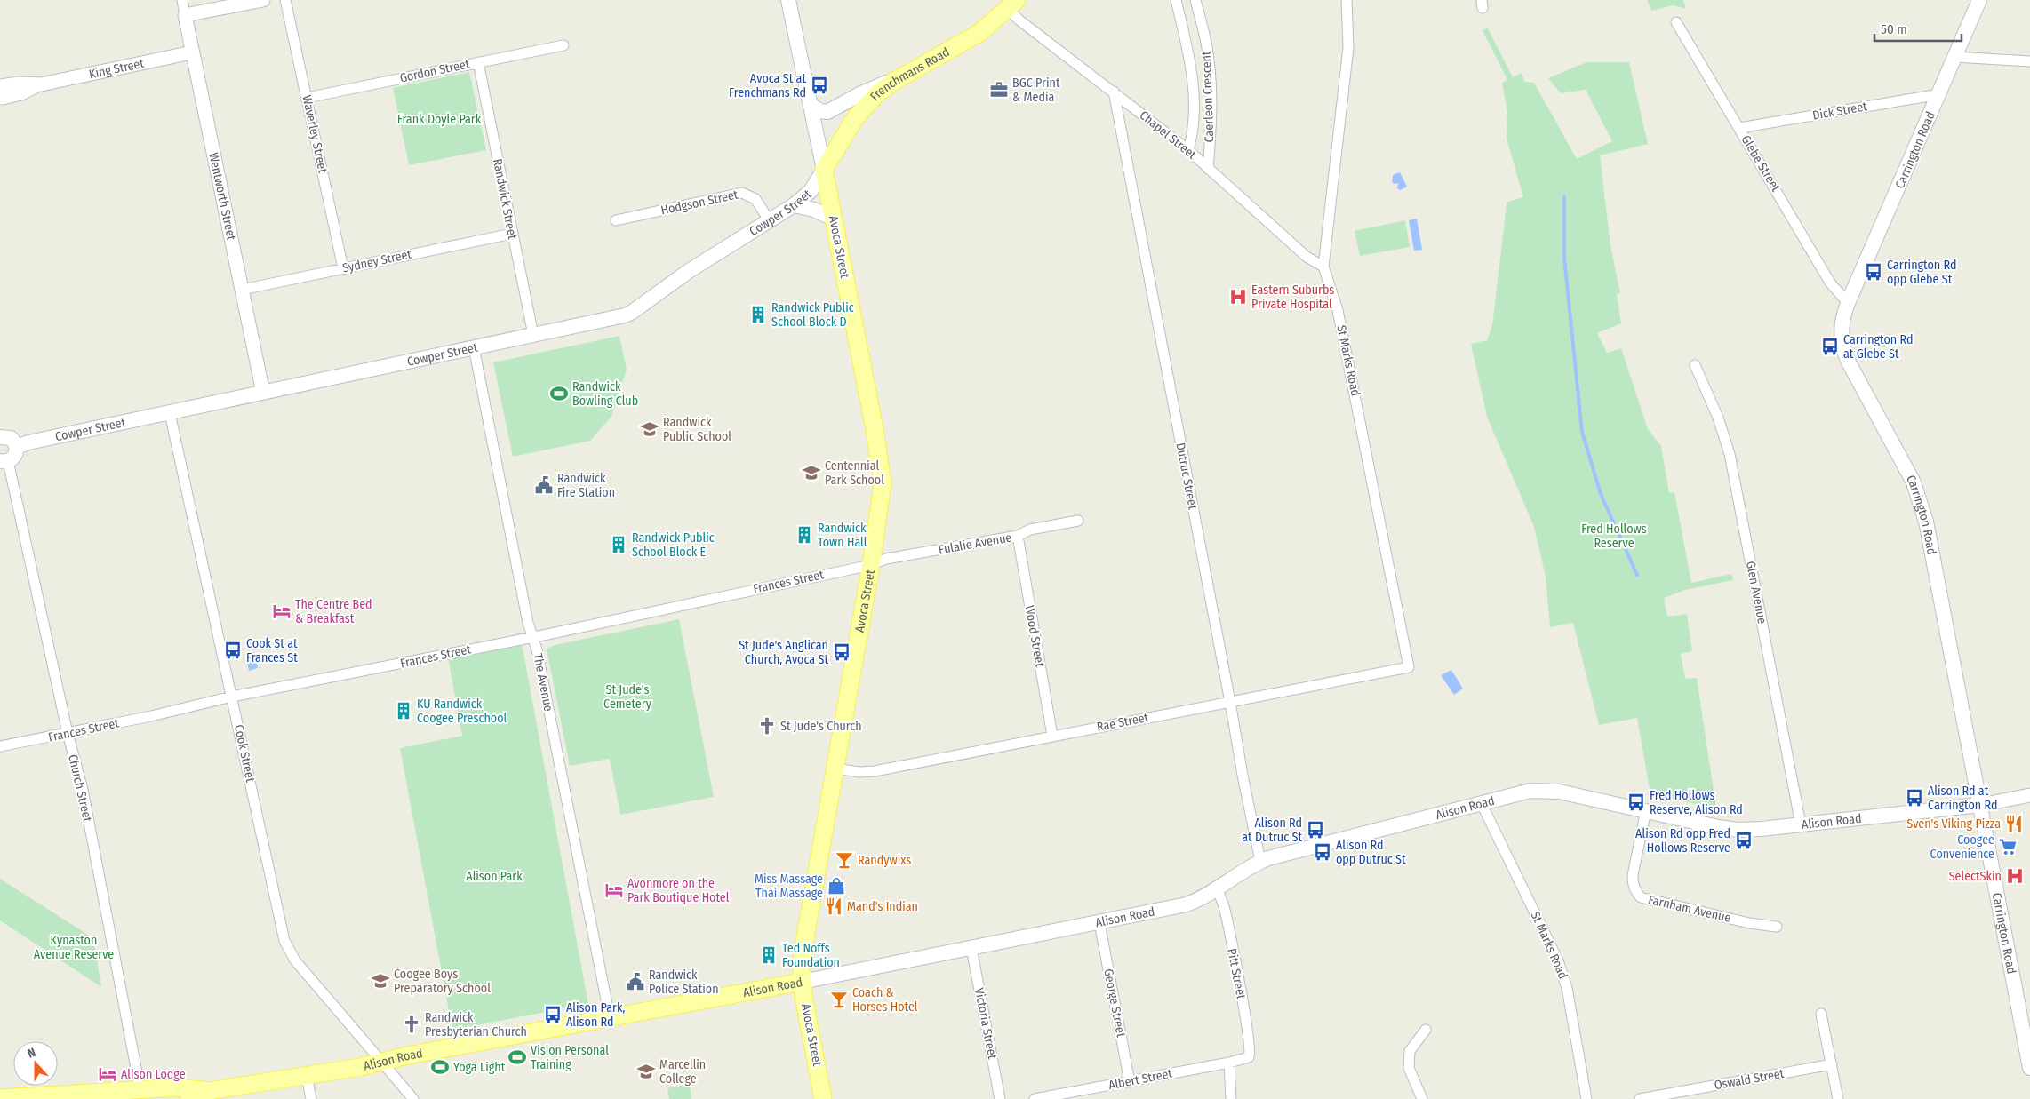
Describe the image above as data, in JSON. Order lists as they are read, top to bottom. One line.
{"streets":{"main road":["Frenchmans Road","Carrington Road","Cowper Street","Avoca Street","Alison Road"],"street":["King Street","Gordon Street","Caerleon Crescent","Dick Street","Waverley Street","Chapel Street","Glebe Street","Wentworth Street","Randwick Street","Hodgson Street","Sydney Street","St Marks Road","Dutruc Street","Eulalie Avenue","Frances Street","Glen Avenue","Wood Street","The Avenue","Rae Street","Cook Street","Church Street","Farnham Avenue","Pitt Street","George Street","Victoria Street","Albert Street","Oswald Street"]},"crossings":[["King Street","Wentworth Street"],["Gordon Street","Waverley Street"],["Gordon Street","Randwick Street"],["Frenchmans Road","Chapel Street"],["Frenchmans Road","Cowper Street"],["Frenchmans Road","Avoca Street"],["Caerleon Crescent","Chapel Street"],["Dick Street","Carrington Road"],["Dick Street","Glebe Street"],["Waverley Street","Sydney Street"],["Chapel Street","St Marks Road"],["Chapel Street","Dutruc Street"],["Carrington Road","Glebe Street"],["Carrington Road","Alison Road"],["Wentworth Street","Cowper Street"],["Wentworth Street","Sydney Street"],["Randwick Street","Cowper Street"],["Randwick Street","Sydney Street"],["Hodgson Street","Cowper Street"],["Cowper Street","Avoca Street"],["Cowper Street","The Avenue"],["Cowper Street","Cook Street"],["Avoca Street","Eulalie Avenue"],["Avoca Street","Frances Street"],["Avoca Street","Rae Street"],["Avoca Street","Alison Road"],["St Marks Road","Rae Street"],["St Marks Road","Alison Road"],["Dutruc Street","Rae Street"],["Dutruc Street","Alison Road"],["Eulalie Avenue","Frances Street"],["Eulalie Avenue","Wood Street"],["Frances Street","The Avenue"],["Frances Street","Cook Street"],["Frances Street","Church Street"],["Glen Avenue","Alison Road"],["Wood Street","Rae Street"],["The Avenue","Alison Road"],["Cook Street","Alison Road"],["Church Street","Alison Road"],["Alison Road","Farnham Avenue"],["Alison Road","Pitt Street"],["Alison Road","George Street"],["Alison Road","Victoria Street"],["Pitt Street","Albert Street"],["George Street","Albert Street"]],"parks":["Frank Doyle Park","Fred Hollows Reserve","St Jude's Cemetery","Alison Park","Kynaston Avenue Reserve"],"places":{"bus stop":["Avoca St at Frenchmans Rd","Carrington Rd opp Glebe St","Carrington Rd at Glebe St","Cook St at Frances St","St Jude's Anglican Church, Avoca St","Alison Rd at Carrington Rd","Fred Hollows Reserve, Alison Rd","Alison Rd at Dutruc St","Alison Rd opp Fred Hollows Reserve","Alison Rd opp Dutruc St","Alison Park, Alison Rd"],"office":["BGC Print & Media"],"hospital":["Eastern Suburbs Private Hospital","SelectSkin"],"building":["Randwick Public School Block D","Randwick Town Hall","Randwick Public School Block E","KU Randwick Coogee Preschool","Ted Noffs Foundation"],"sports":["Randwick Bowling Club","Vision Personal Training","Yoga Light"],"school or university":["Randwick Public School","Centennial Park School","Coogee Boys Preparatory School","Marcellin College"],"public building":["Randwick Fire Station","Randwick Police Station"],"hotel":["The Centre Bed & Breakfast","Avonmore on the Park Boutique Hotel","Alison Lodge"],"church":["St Jude's Church","Randwick Presbyterian Church"],"restaurant":["Sven's Viking Pizza","Mand's Indian"],"supermarket":["Coogee Convenience"],"bar":["Randywixs","Coach & Horses Hotel"],"shop":["Miss Massage Thai Massage"]},"scale_bar":"50 m","north":"top"}
